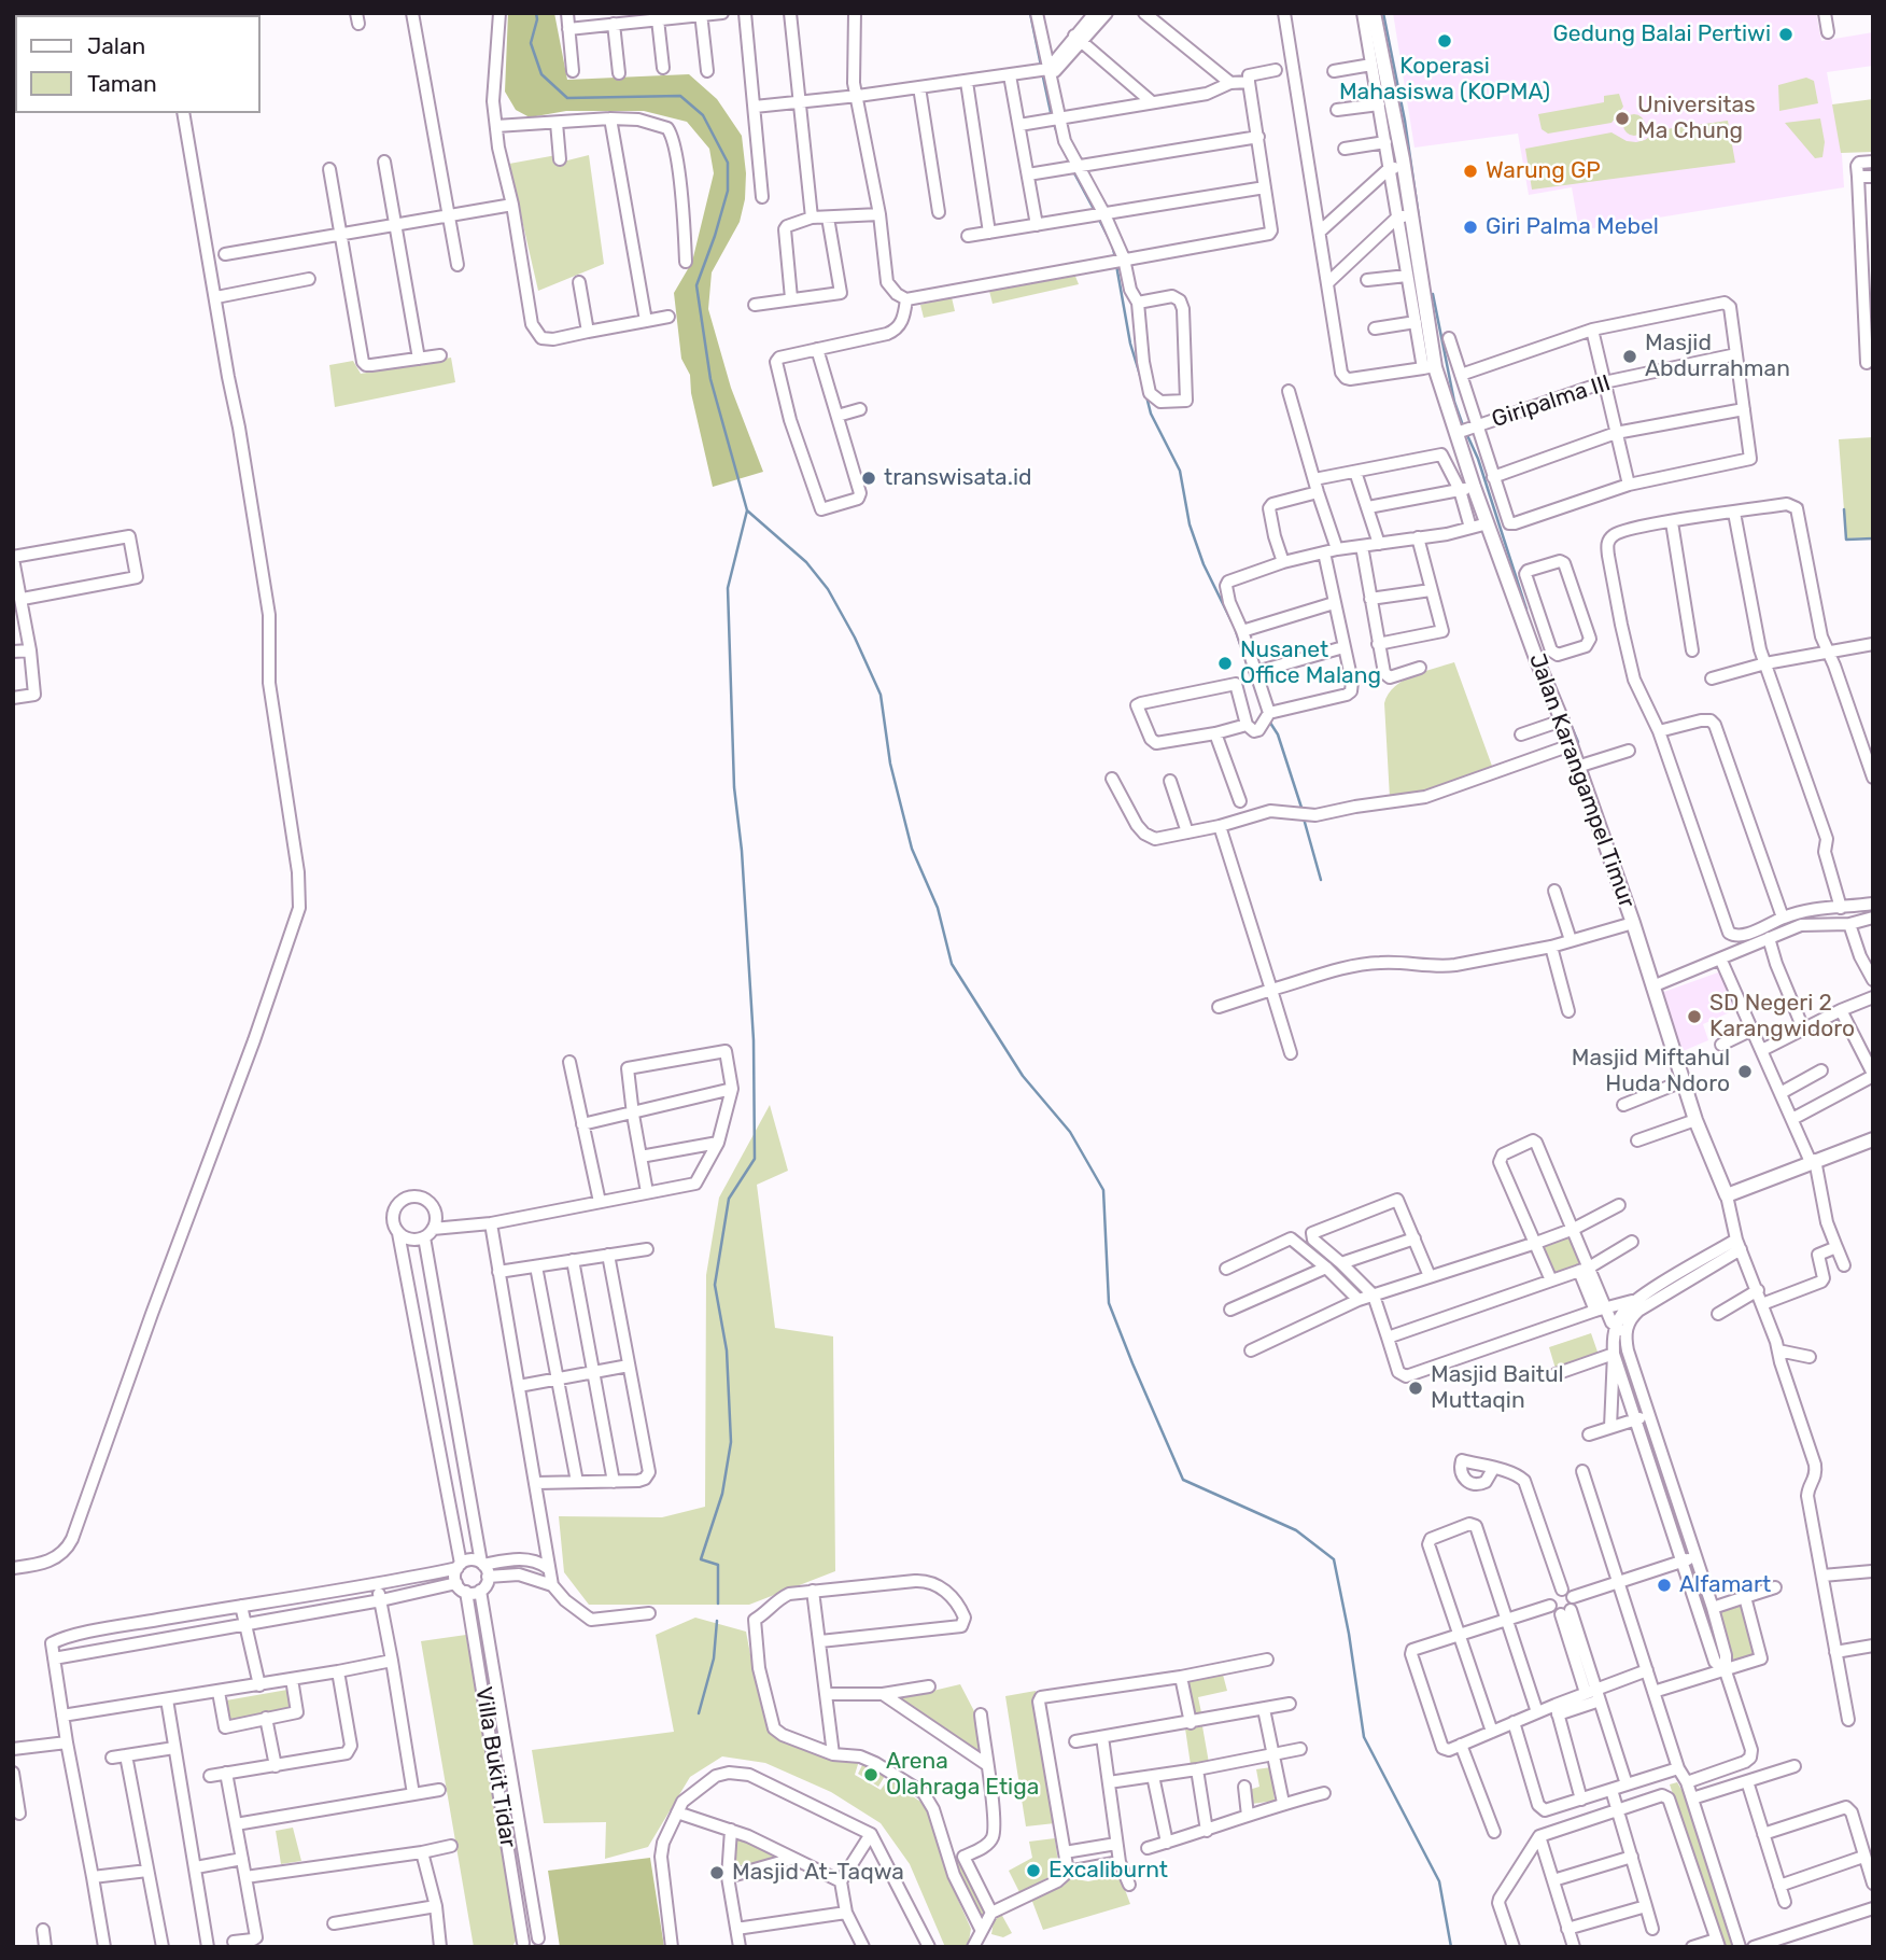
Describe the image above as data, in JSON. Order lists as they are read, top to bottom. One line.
{"streets":{"street":["Giripalma III","Jalan Karangampel Timur","Villa Bukit Tidar"]},"crossings":[["Giripalma III","Jalan Karangampel Timur"]],"places":["Gedung Balai Pertiwi","Koperasi Mahasiswa (KOPMA)","Universitas Ma Chung","Warung GP","Giri Palma Mebel","Masjid Abdurrahman","transwisata.id","Nusanet Office Malang","SD Negeri 2 Karangwidoro","Masjid Miftahul Huda Ndoro","Masjid Baitul Muttaqin","Alfamart","Arena Olahraga Etiga","Excaliburnt","Masjid At-Taqwa"],"legend":["Jalan","Taman"]}
